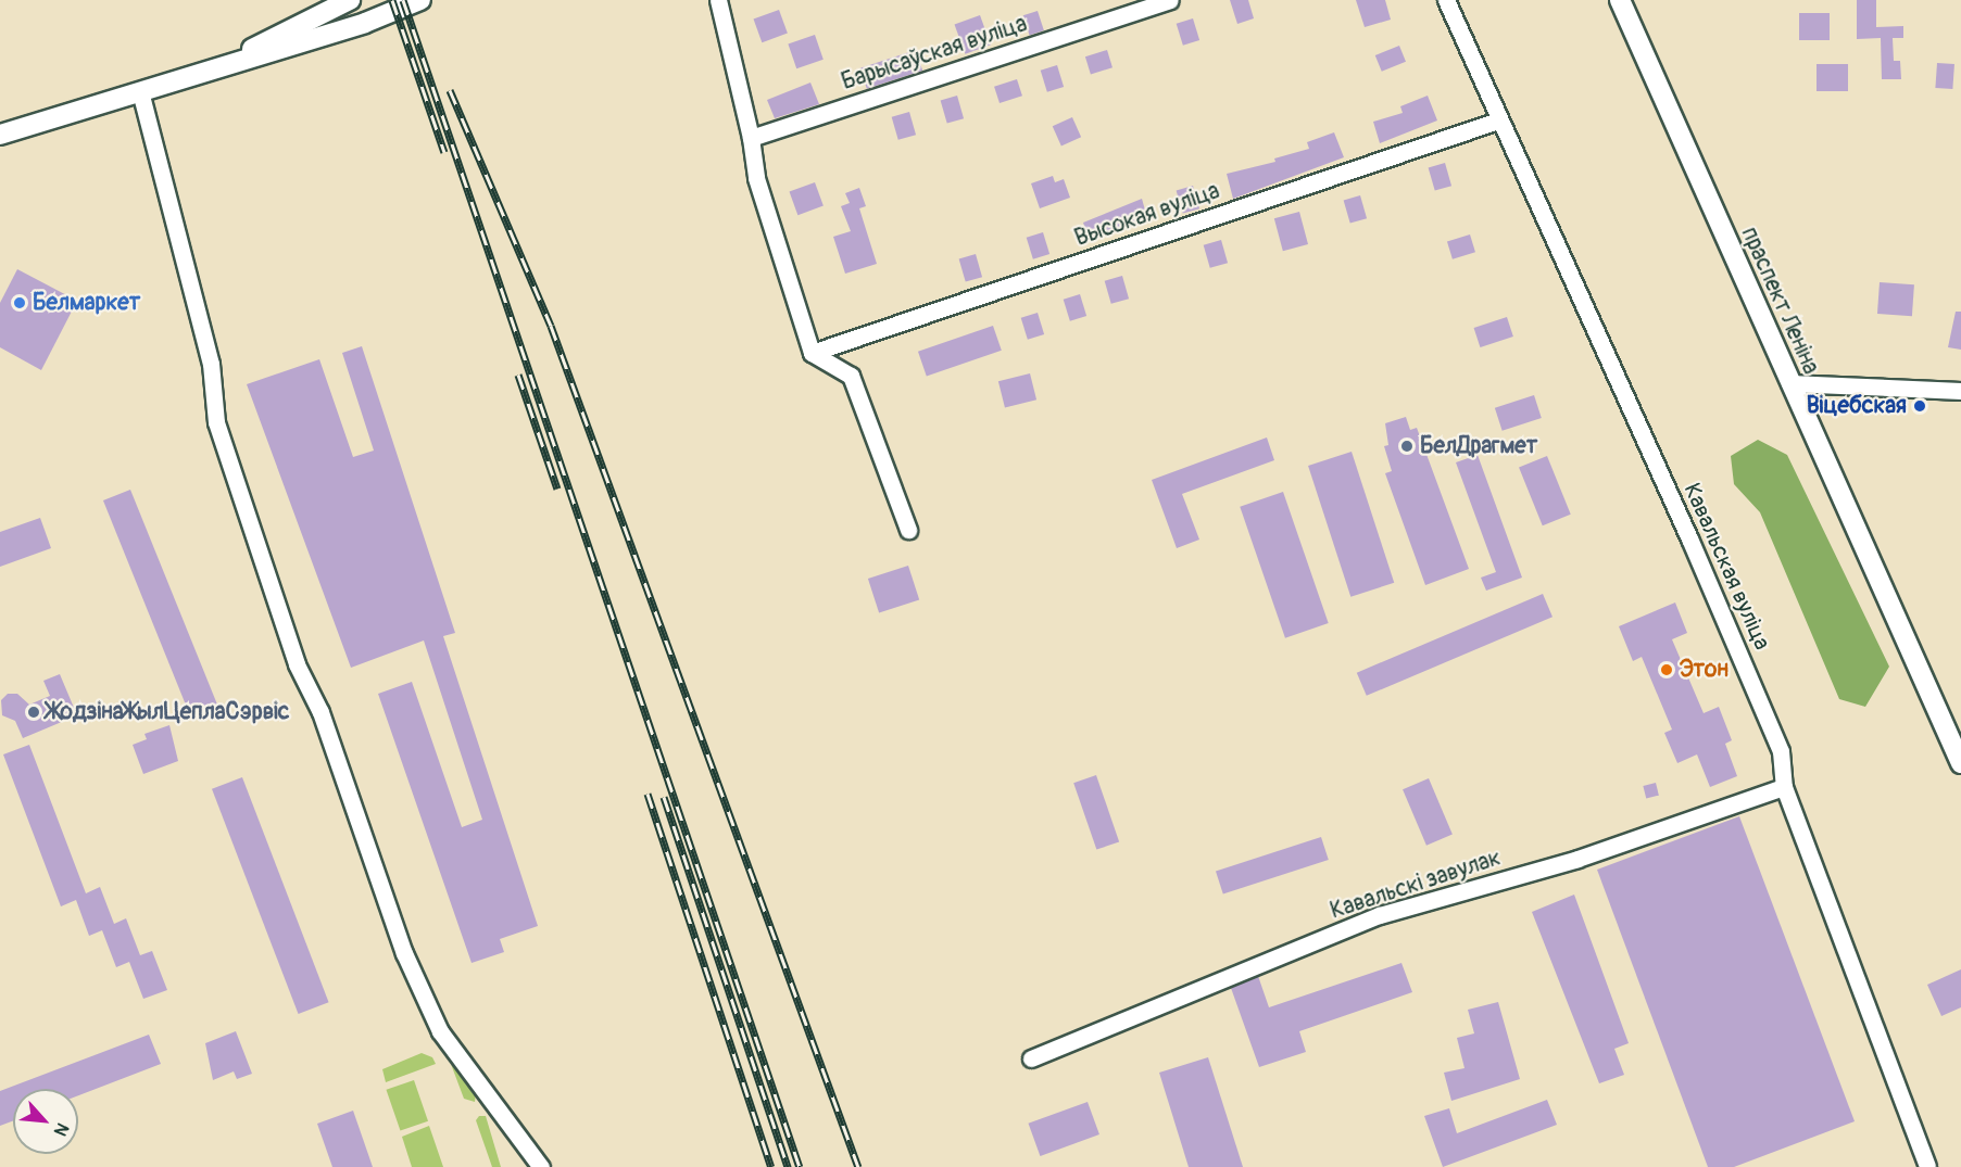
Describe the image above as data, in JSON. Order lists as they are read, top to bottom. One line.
{"streets":{"main road":["праспект Леніна"],"street":["Барысаўская вуліца","Высокая вуліца","Кавальская вуліца","Кавальскі завулак"]},"crossings":[["Высокая вуліца","Кавальская вуліца"],["Кавальская вуліца","Кавальскі завулак"]],"places":["Белмаркет","Віцебская","БелДрагмет","Этон","ЖодзінаЖылЦеплаСэрвіс"],"north":"bottom right"}
